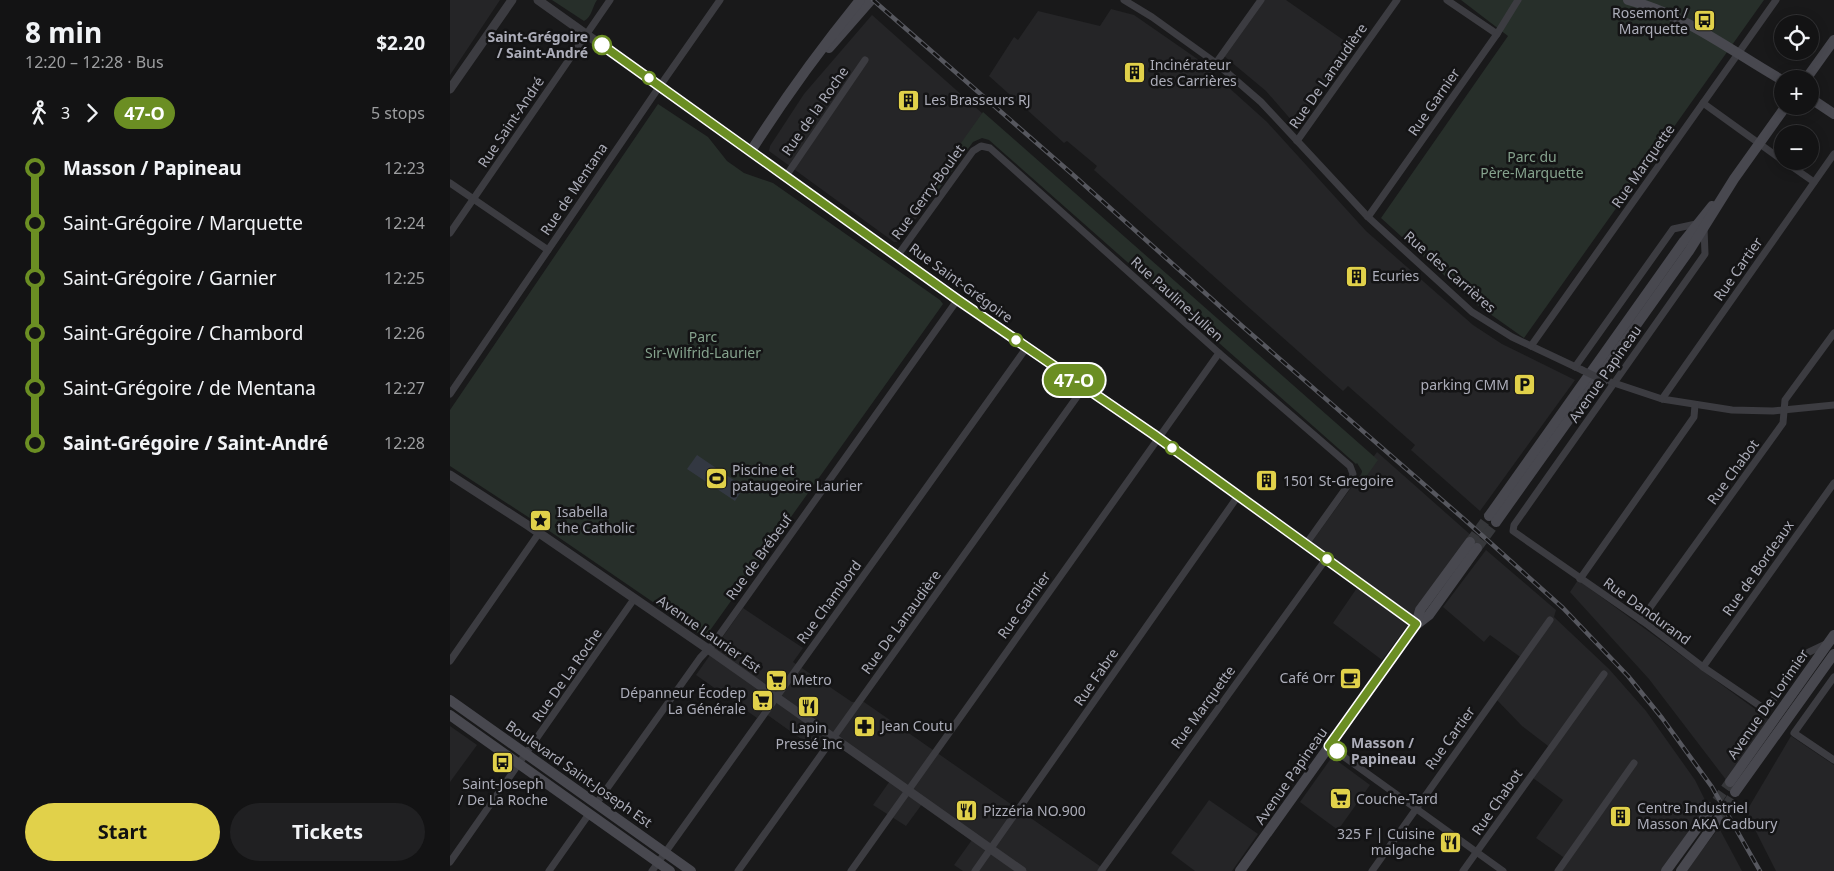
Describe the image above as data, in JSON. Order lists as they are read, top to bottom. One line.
{"streets":{"main road":["Avenue Papineau","Avenue De Lorimier","Boulevard Saint-Joseph Est"],"street":["Rue De Lanaudière","Rue Garnier","Rue de la Roche","Rue Saint-André","Rue Marquette","Rue de Mentana","Rue Gerry-Boulet","Rue Cartier","Rue des Carrières","Rue Saint-Grégoire","Rue Pauline-Julien","Rue Chabot","Rue de Brébeuf","Rue de Bordeaux","Rue Chambord","Rue Dandurand","Avenue Laurier Est","Rue De La Roche","Rue Fabre"]},"crossings":[["Rue De Lanaudière","Rue des Carrières"],["Rue De Lanaudière","Rue Saint-Grégoire"],["Rue De Lanaudière","Avenue Laurier Est"],["Rue Garnier","Rue des Carrières"],["Rue Garnier","Rue Saint-Grégoire"],["Rue Garnier","Rue Pauline-Julien"],["Rue Garnier","Avenue Laurier Est"],["Rue de la Roche","Rue Saint-Grégoire"],["Rue Saint-André","Rue Saint-Grégoire"],["Rue Marquette","Rue des Carrières"],["Rue Marquette","Rue Saint-Grégoire"],["Rue de Mentana","Rue Saint-Grégoire"],["Rue Gerry-Boulet","Rue Saint-Grégoire"],["Rue Gerry-Boulet","Rue Pauline-Julien"],["Rue Cartier","Rue des Carrières"],["Rue des Carrières","Avenue Papineau"],["Rue des Carrières","Rue Chabot"],["Rue Saint-Grégoire","Rue Pauline-Julien"],["Rue Saint-Grégoire","Avenue Papineau"],["Rue Saint-Grégoire","Rue de Brébeuf"],["Rue Saint-Grégoire","Rue Chambord"],["Rue Saint-Grégoire","Rue Fabre"],["Avenue Papineau","Rue Dandurand"],["Rue Chabot","Rue Dandurand"],["Rue de Brébeuf","Avenue Laurier Est"],["Rue de Brébeuf","Boulevard Saint-Joseph Est"],["Rue de Bordeaux","Rue Dandurand"],["Rue Chambord","Avenue Laurier Est"],["Rue Chambord","Boulevard Saint-Joseph Est"],["Rue Dandurand","Avenue De Lorimier"],["Avenue Laurier Est","Rue De La Roche"],["Avenue Laurier Est","Rue Fabre"],["Rue De La Roche","Boulevard Saint-Joseph Est"]],"parks":["Parc du Père-Marquette","Parc Sir-Wilfrid-Laurier"],"places":{"bus stop":["Rosemont / Marquette","Saint-Joseph / De La Roche"],"other":["Saint-Grégoire / Saint-André","Masson / Papineau"],"building":["Incinérateur des Carrières","Les Brasseurs RJ","Ecuries","1501 St-Gregoire","Centre Industriel Masson AKA Cadbury"],"parking":["parking CMM"],"sports":["Piscine et pataugeoire Laurier"],"place":["Isabella the Catholic"],"cafe":["Café Orr"],"supermarket":["Metro","Dépanneur Écodep La Générale","Couche-Tard"],"restaurant":["Lapin Pressé Inc","Pizzéria NO.900","325 F | Cuisine malgache"],"pharmacy":["Jean Coutu"]},"lines":["bus line 47-O"],"page":{"heading":["8 min","12:20 – 12:28 · Bus","$2.20"],"on_map":"47-O","map_buttons":["+","−"],"legs":["3","47-O","5 stops"],"list":[{"name":"Masson / Papineau","value":"12:23"},{"name":"Saint-Grégoire / Marquette","value":"12:24"},{"name":"Saint-Grégoire / Garnier","value":"12:25"},{"name":"Saint-Grégoire / Chambord","value":"12:26"},{"name":"Saint-Grégoire / de Mentana","value":"12:27"},{"name":"Saint-Grégoire / Saint-André","value":"12:28"}],"buttons":["Start","Tickets"]}}
